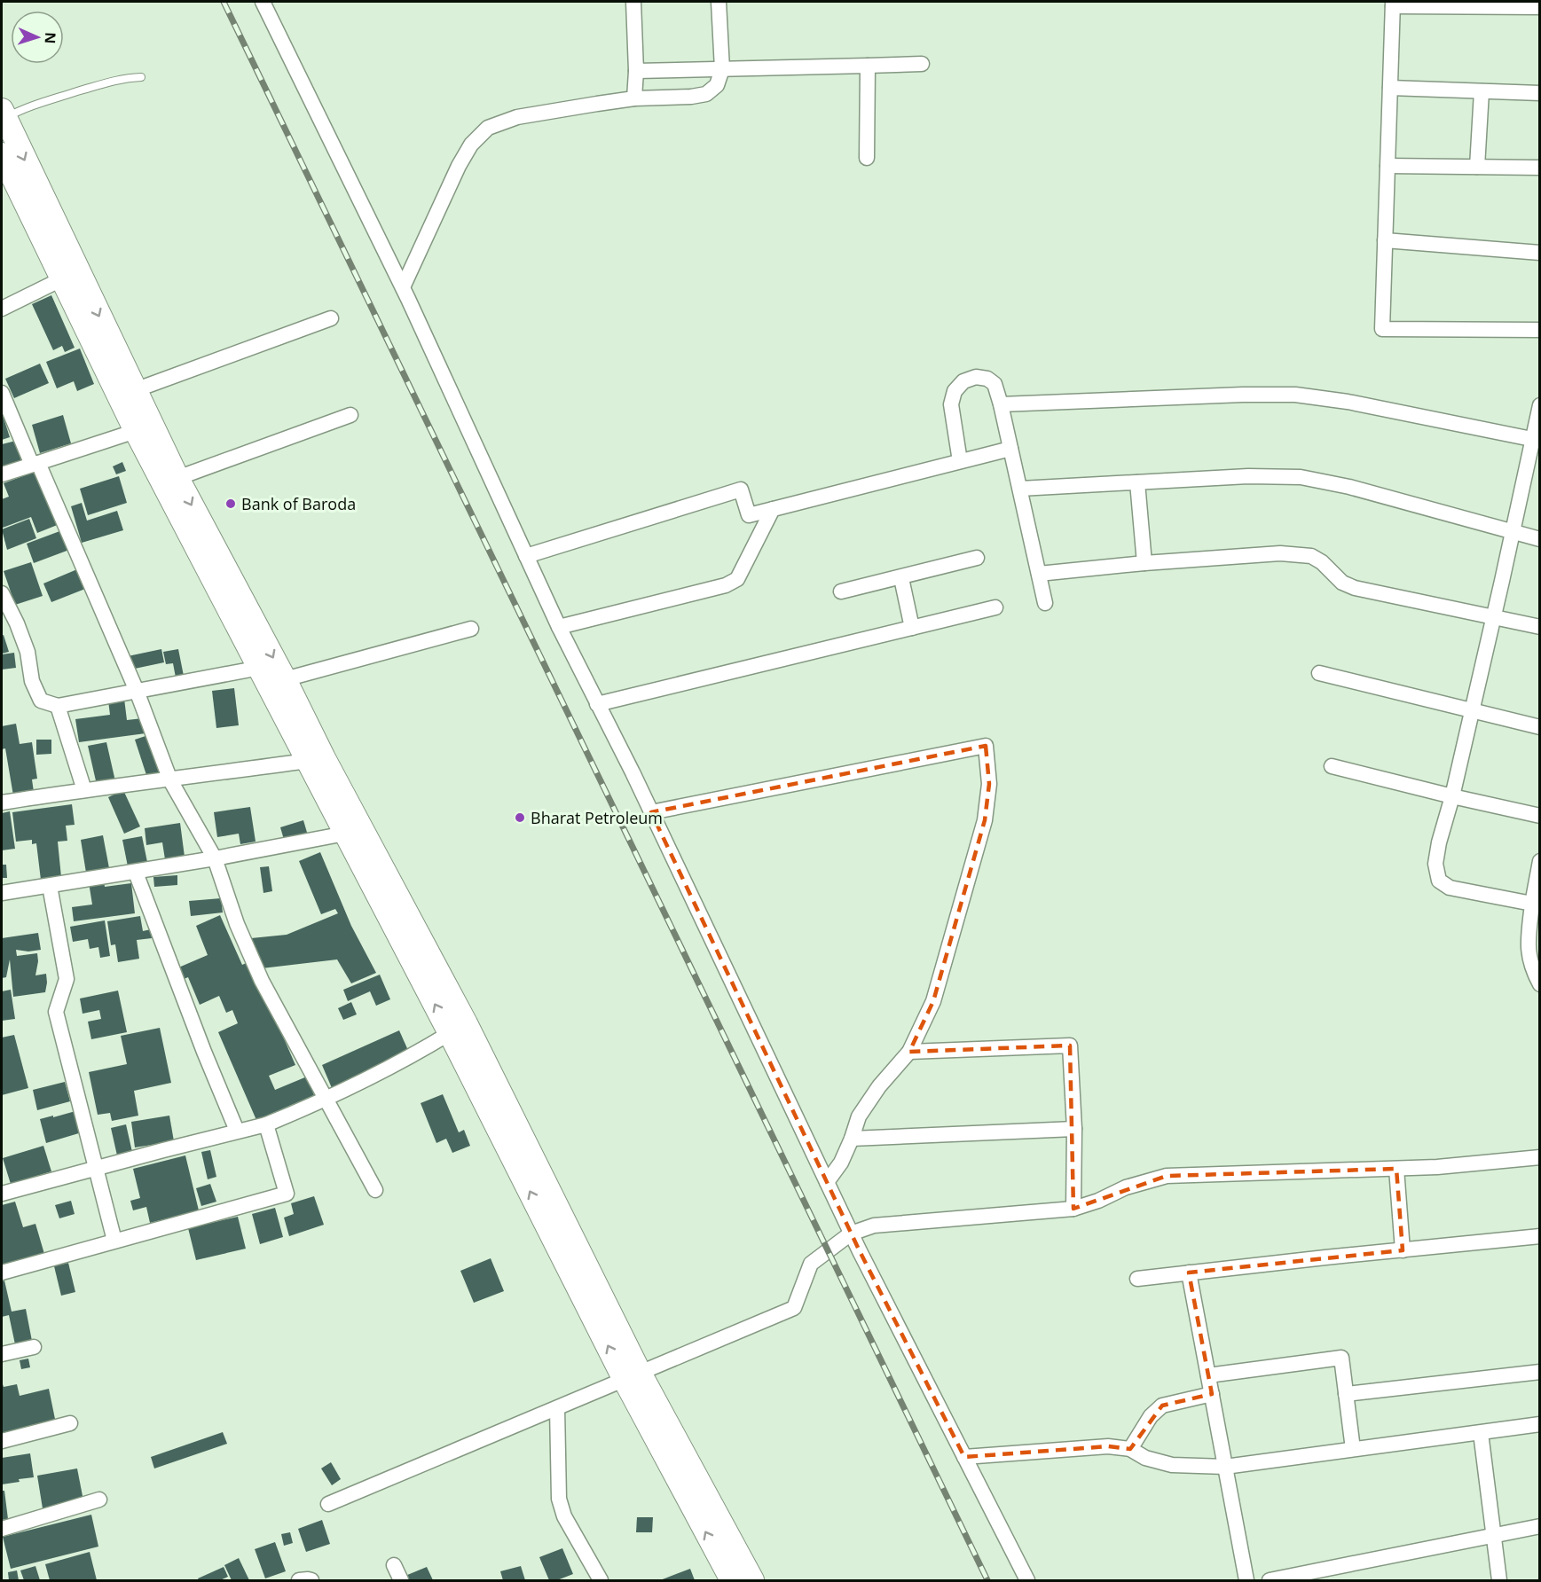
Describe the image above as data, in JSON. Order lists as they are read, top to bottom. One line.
{"places":["Bank of Baroda","Bharat Petroleum"],"north":"right"}
